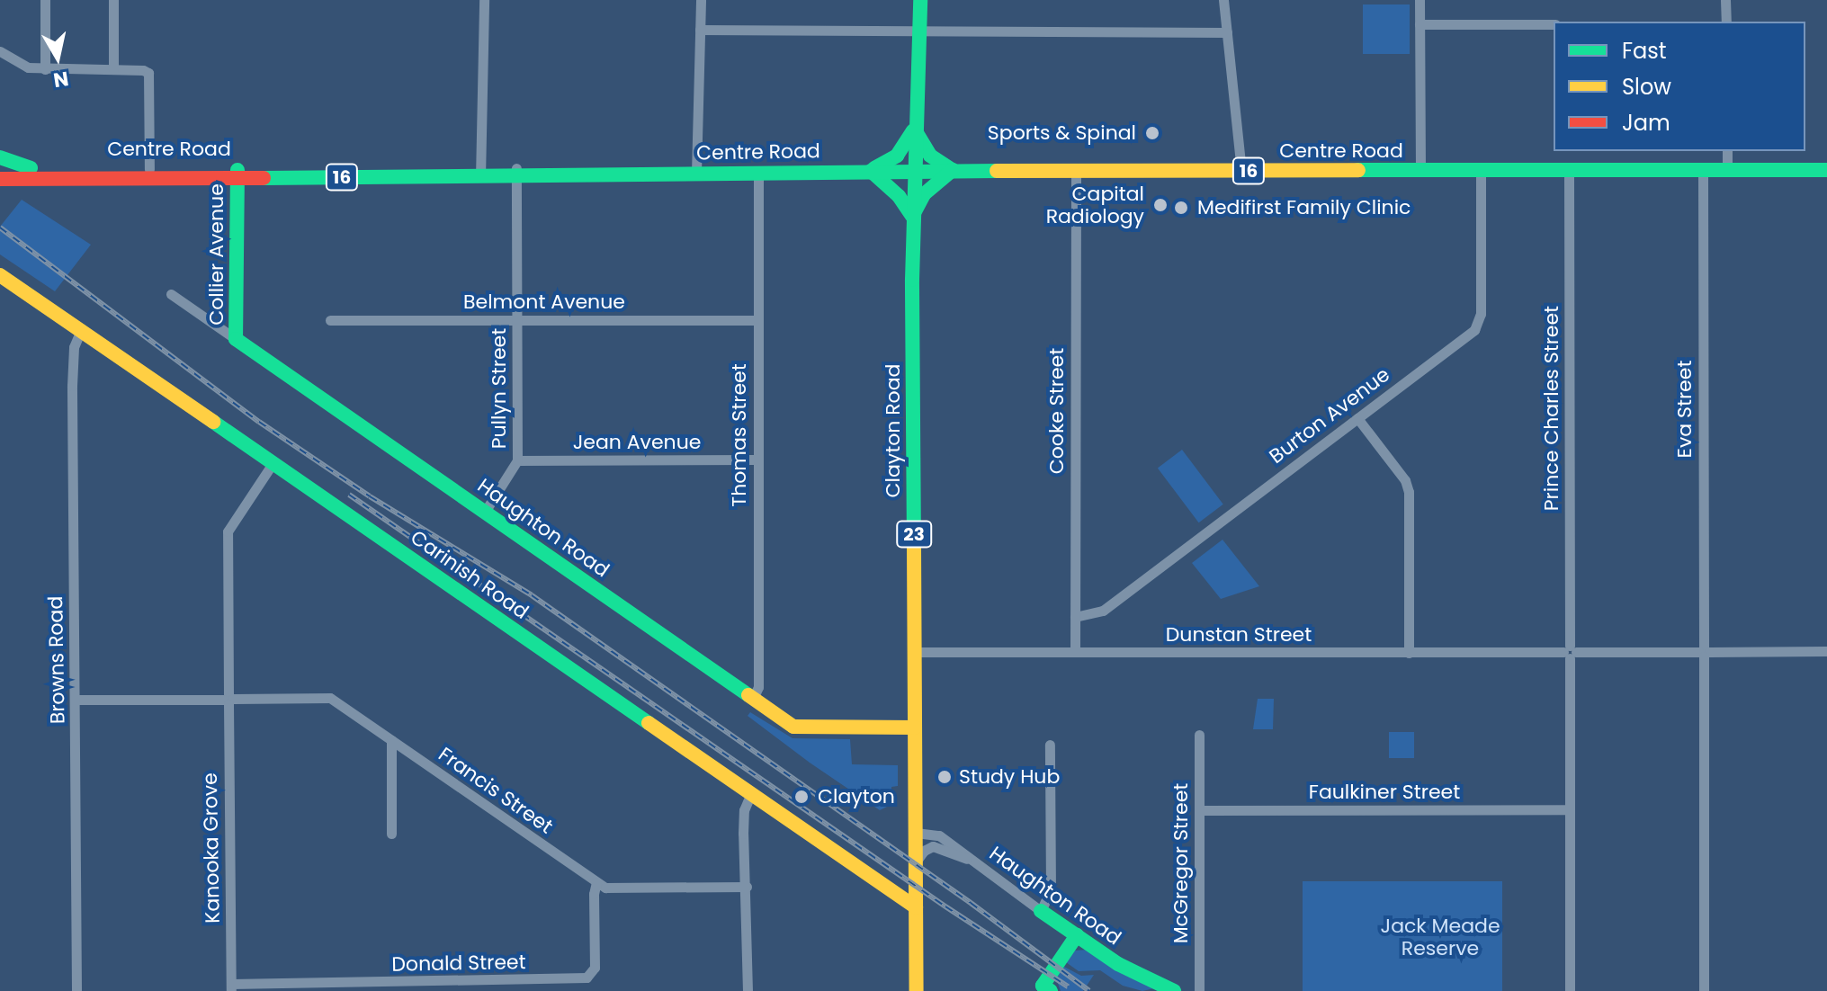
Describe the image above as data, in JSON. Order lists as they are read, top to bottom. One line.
{"streets":{"main road":["Centre Road","16","Collier Avenue","Clayton Road","Haughton Road","23","Carinish Road"],"street":["Belmont Avenue","Pullyn Street","Prince Charles Street","Eva Street","Cooke Street","Burton Avenue","Thomas Street","Jean Avenue","Dunstan Street","Browns Road","Francis Street","Faulkiner Street","Kanooka Grove","McGregor Street","Donald Street"]},"crossings":[["Centre Road","Collier Avenue"],["Centre Road","Pullyn Street"],["Centre Road","Prince Charles Street"],["Centre Road","Eva Street"],["Centre Road","Cooke Street"],["Centre Road","Burton Avenue"],["Centre Road","Clayton Road"],["Centre Road","Thomas Street"],["Collier Avenue","Haughton Road"],["Belmont Avenue","Pullyn Street"],["Belmont Avenue","Thomas Street"],["Pullyn Street","Jean Avenue"],["Pullyn Street","Haughton Road"],["Prince Charles Street","Dunstan Street"],["Prince Charles Street","Faulkiner Street"],["Eva Street","Dunstan Street"],["Cooke Street","Burton Avenue"],["Cooke Street","Dunstan Street"],["Clayton Road","Haughton Road"],["Clayton Road","Carinish Road"],["Clayton Road","Dunstan Street"],["Thomas Street","Jean Avenue"],["Thomas Street","Haughton Road"],["Carinish Road","Browns Road"],["Carinish Road","Kanooka Grove"],["Browns Road","Francis Street"],["Francis Street","Kanooka Grove"],["Francis Street","Donald Street"],["Faulkiner Street","McGregor Street"],["Kanooka Grove","Donald Street"]],"parks":["Jack Meade Reserve"],"places":["Sports & Spinal","Capital Radiology","Medifirst Family Clinic","Study Hub","Clayton"],"legend":["Fast","Slow","Jam"],"north":"bottom"}
